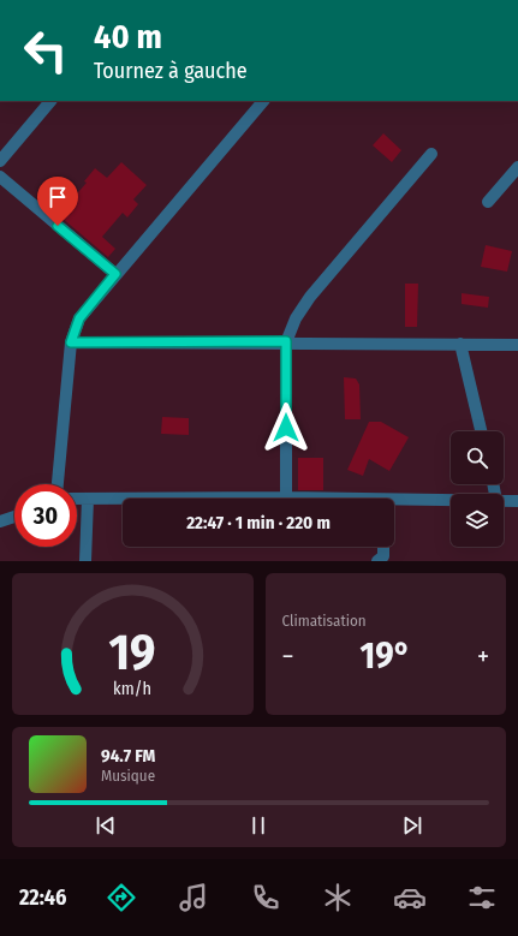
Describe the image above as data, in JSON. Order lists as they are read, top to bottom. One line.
{"page":{"turn":["40 m","Tournez à gauche"],"limit":"30","trip":"22:47 · 1 min · 220 m","tile":"Climatisation","heat":["−","19°","+"],"song":["94.7 FM","Musique"],"tabs":"22:46","gauge":["19","km/h"]}}
